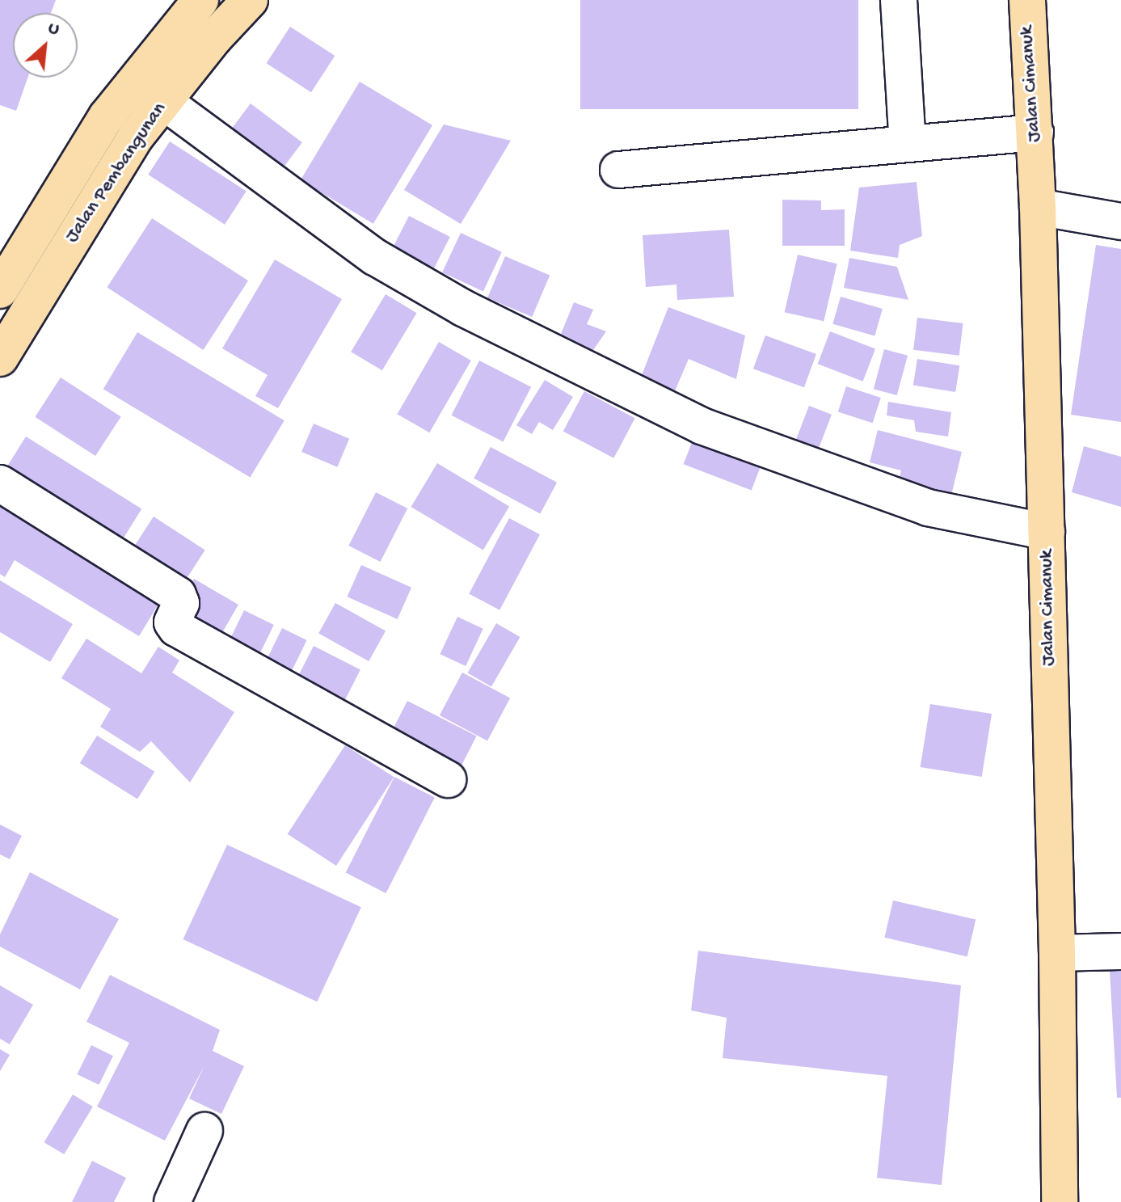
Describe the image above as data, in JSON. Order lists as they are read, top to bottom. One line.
{"streets":{"main road":["Jalan Cimanuk","Jalan Pembangunan"]},"north":"top right"}
